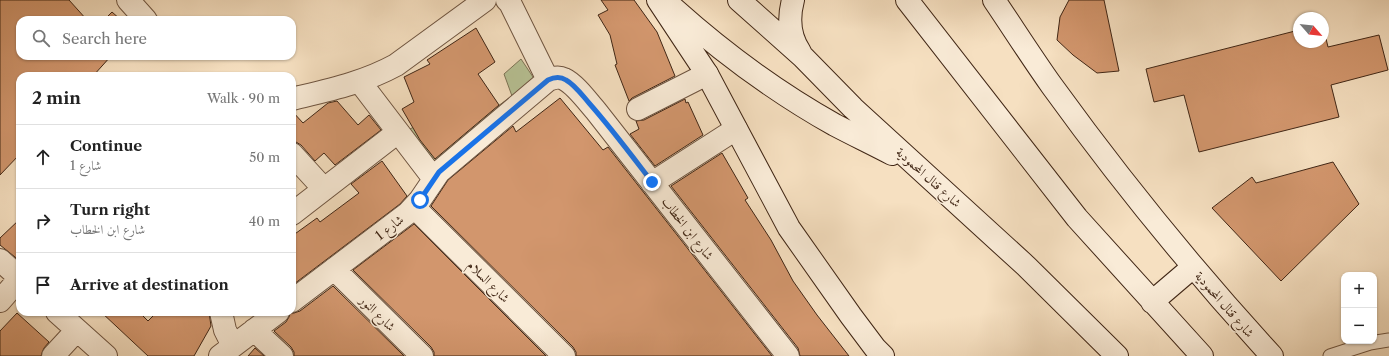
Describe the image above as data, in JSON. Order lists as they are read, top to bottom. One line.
{"streets":{"main road":["شارع قنال المحمودية","شارع 1","شارع ابن الخطاب","شارع السلام","شارع النور"]},"crossings":[["شارع 1","شارع ابن الخطاب"],["شارع 1","شارع السلام"],["شارع 1","شارع النور"]],"north":"bottom right","page":{"search":"Search here","heading":["2 min","Walk · 90 m"],"list":[["Continue","شارع 1","50 m"],["Turn right","شارع ابن الخطاب","40 m"],"Arrive at destination"],"map_buttons":["+","−"]}}
